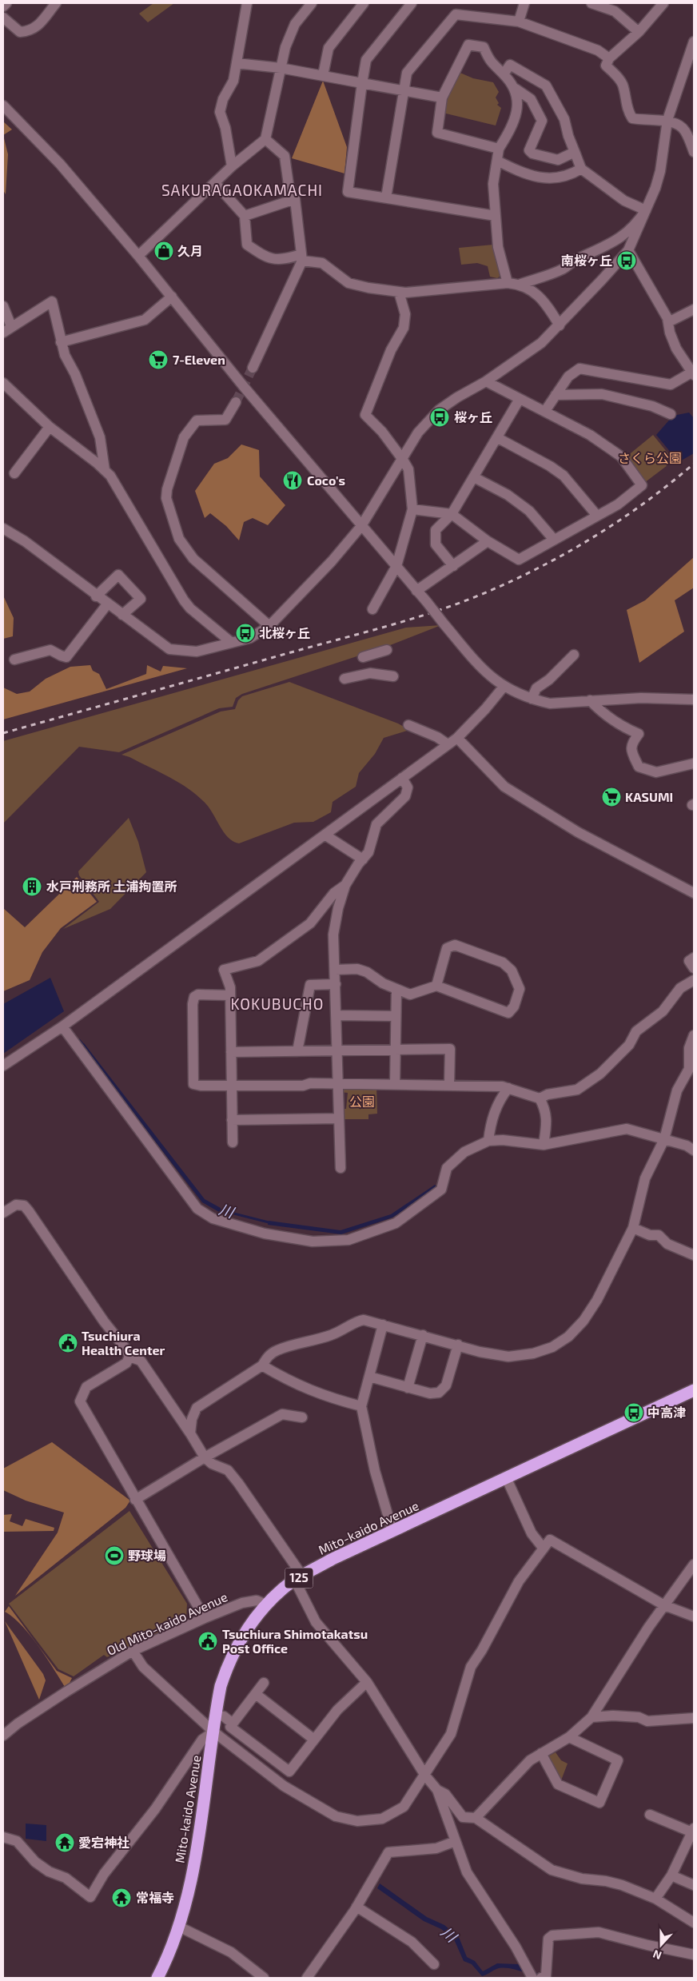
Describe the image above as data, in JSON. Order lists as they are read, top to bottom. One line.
{"streets":{"highway":["Mito-kaido Avenue","125"],"street":["Old Mito-kaido Avenue"]},"crossings":[["Mito-kaido Avenue","Old Mito-kaido Avenue"]],"districts":["SAKURAGAOKAMACHI","KOKUBUCHO"],"water":["川"],"parks":["さくら公園","公園"],"places":{"shop":["久月"],"bus stop":["南桜ヶ丘","桜ヶ丘","北桜ヶ丘","中高津"],"supermarket":["7-Eleven","KASUMI"],"restaurant":["Coco's"],"building":["水戸刑務所 土浦拘置所"],"public building":["Tsuchiura Health Center","Tsuchiura Shimotakatsu Post Office"],"sports":["野球場"],"temple":["愛宕神社","常福寺"]},"north":"bottom"}
